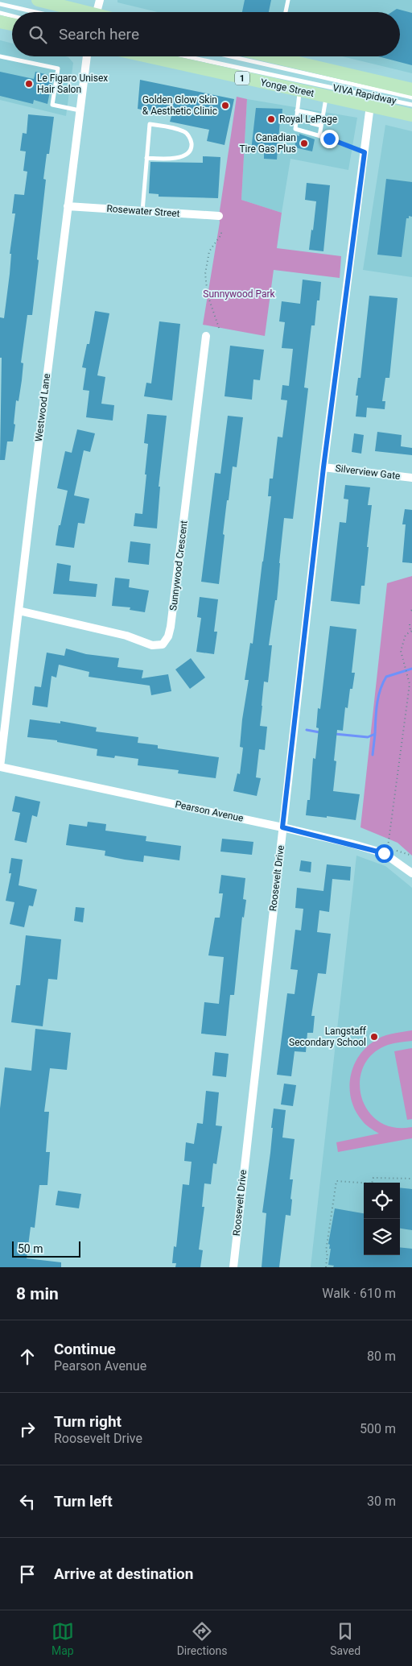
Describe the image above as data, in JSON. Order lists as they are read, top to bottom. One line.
{"streets":{"main road":["1","Yonge Street"],"street":["Rosewater Street","Westwood Lane","Silverview Gate","Sunnywood Crescent","Pearson Avenue","Roosevelt Drive"],"lane":["VIVA Rapidway"]},"crossings":[["Yonge Street","Roosevelt Drive"],["Rosewater Street","Westwood Lane"],["Westwood Lane","Sunnywood Crescent"],["Westwood Lane","Pearson Avenue"],["Silverview Gate","Roosevelt Drive"],["Pearson Avenue","Roosevelt Drive"]],"parks":["Sunnywood Park"],"places":["Le Figaro Unisex Hair Salon","Golden Glow Skin & Aesthetic Clinic","Royal LePage","Canadian Tire Gas Plus","Langstaff Secondary School"],"scale_bar":"50 m","page":{"search":"Search here","scale":"50 m","heading":["8 min","Walk · 610 m"],"list":[["Continue","Pearson Avenue","80 m"],["Turn right","Roosevelt Drive","500 m"],["Turn left","30 m"],"Arrive at destination"],"nav":["Map","Directions","Saved"]}}
